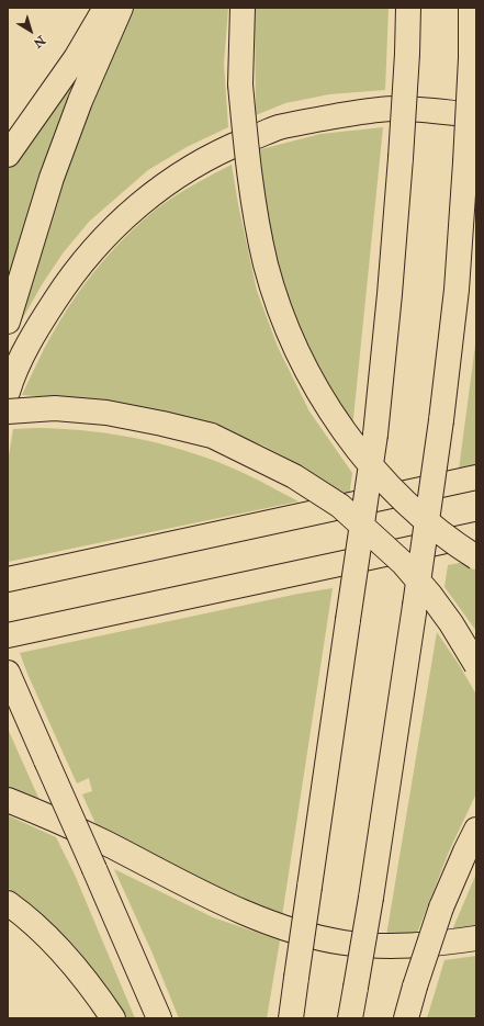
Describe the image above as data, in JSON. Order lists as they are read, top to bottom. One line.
{"north":"bottom right"}
